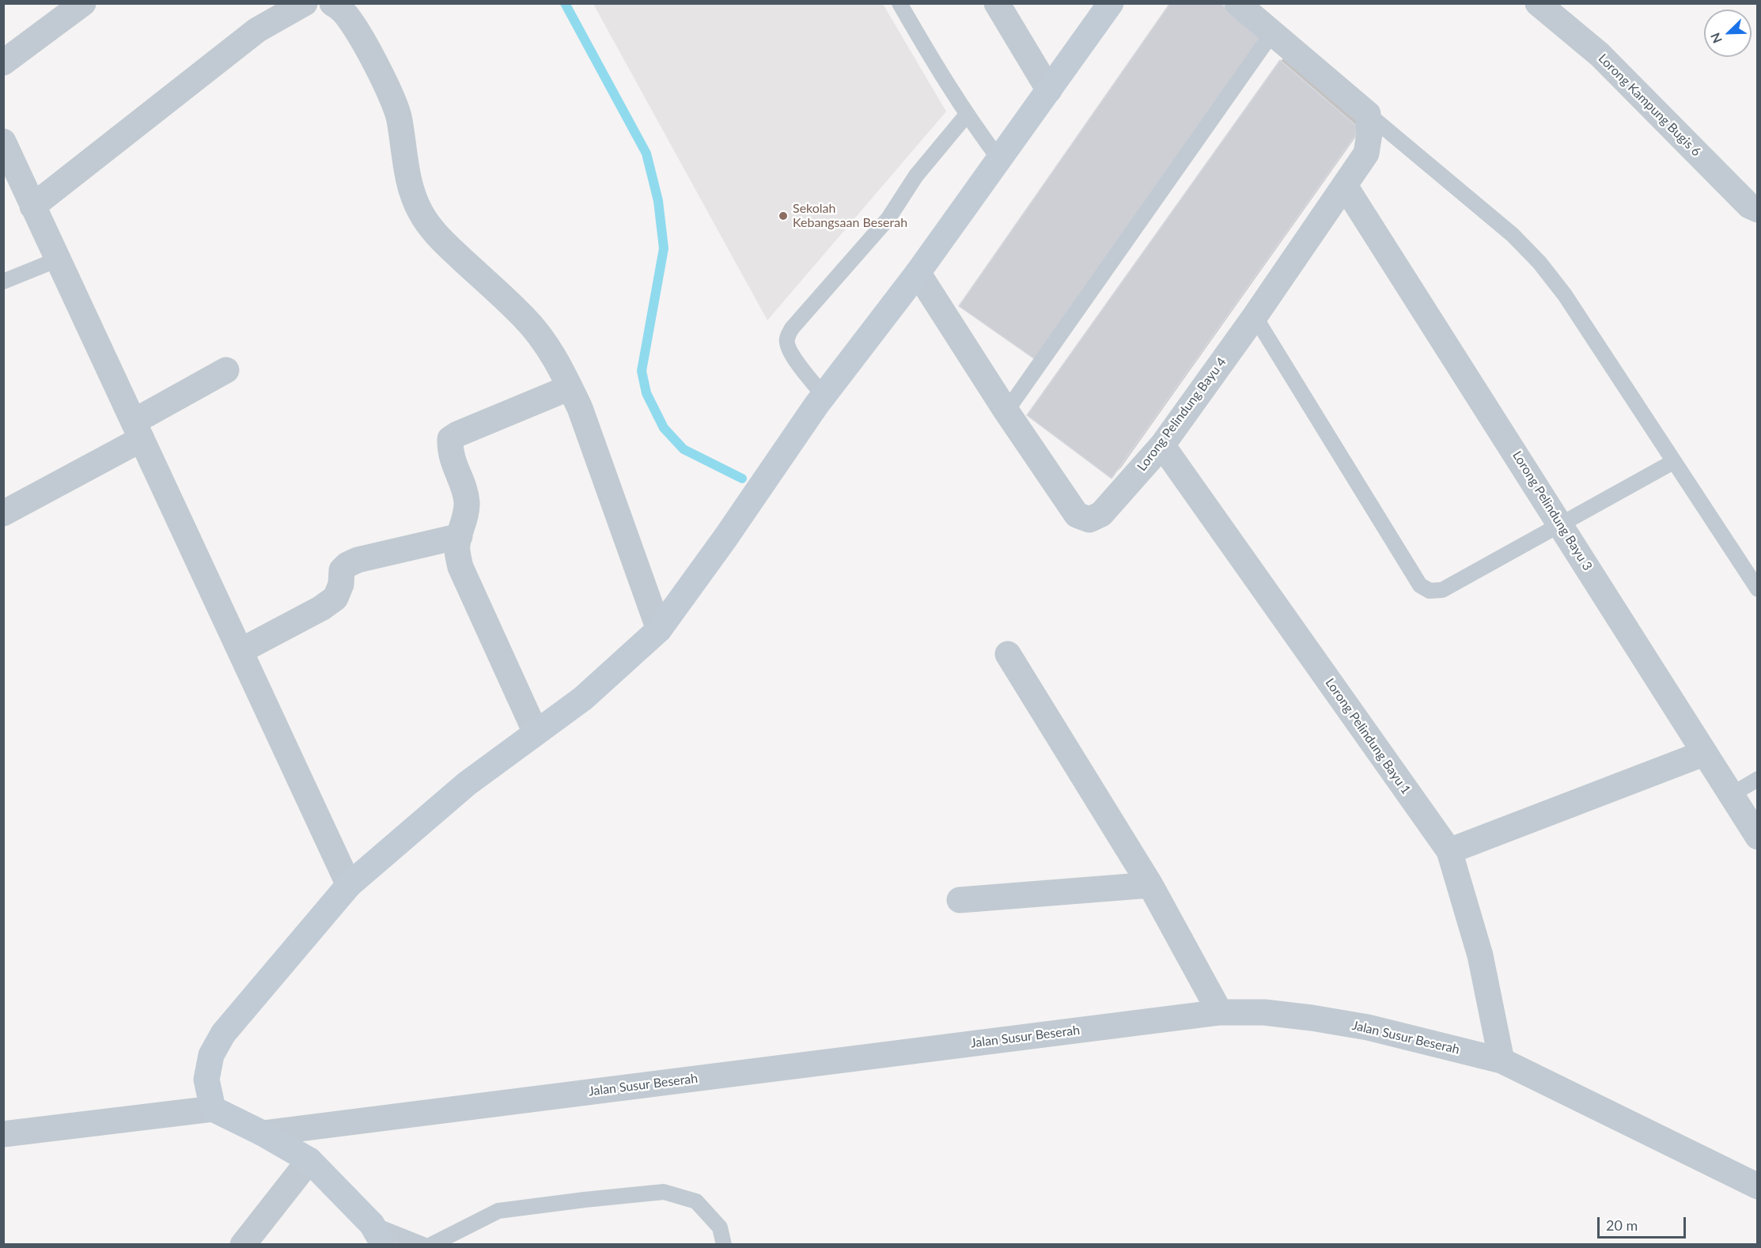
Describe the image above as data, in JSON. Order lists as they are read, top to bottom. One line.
{"streets":{"street":["Lorong Kampung Bugis 6","Lorong Pelindung Bayu 4","Lorong Pelindung Bayu 3","Lorong Pelindung Bayu 1","Jalan Susur Beserah"]},"crossings":[["Lorong Pelindung Bayu 4","Lorong Pelindung Bayu 3"],["Lorong Pelindung Bayu 4","Lorong Pelindung Bayu 1"],["Lorong Pelindung Bayu 1","Jalan Susur Beserah"]],"places":["Sekolah Kebangsaan Beserah"],"scale_bar":"20 m","north":"bottom left"}
